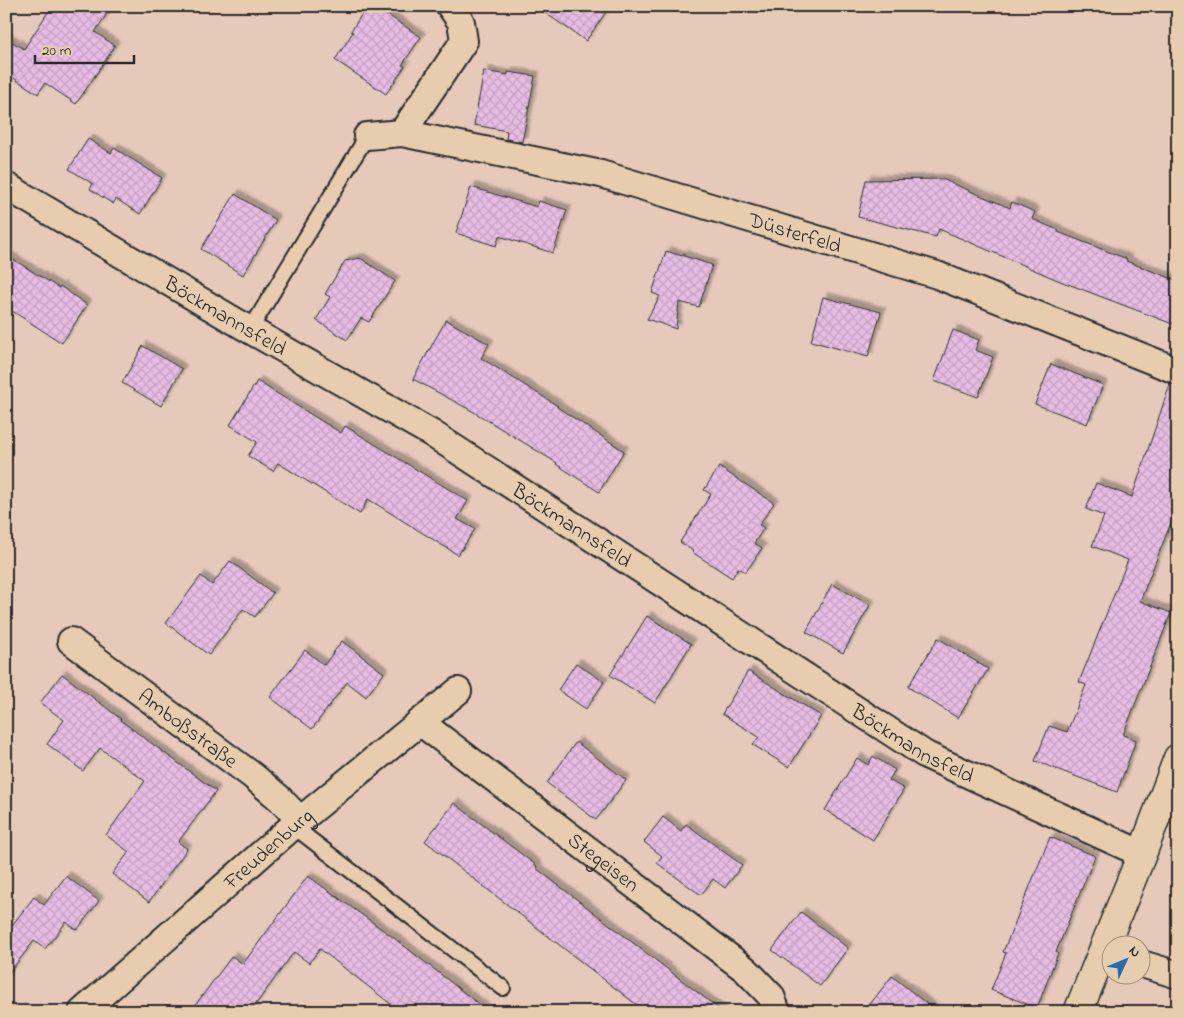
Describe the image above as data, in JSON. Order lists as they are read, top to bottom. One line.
{"streets":{"street":["Düsterfeld","Böckmannsfeld","Amboßstraße","Freudenburg","Stegeisen"]},"crossings":[["Amboßstraße","Freudenburg"],["Freudenburg","Stegeisen"]],"scale_bar":"20 m","north":"top right"}
